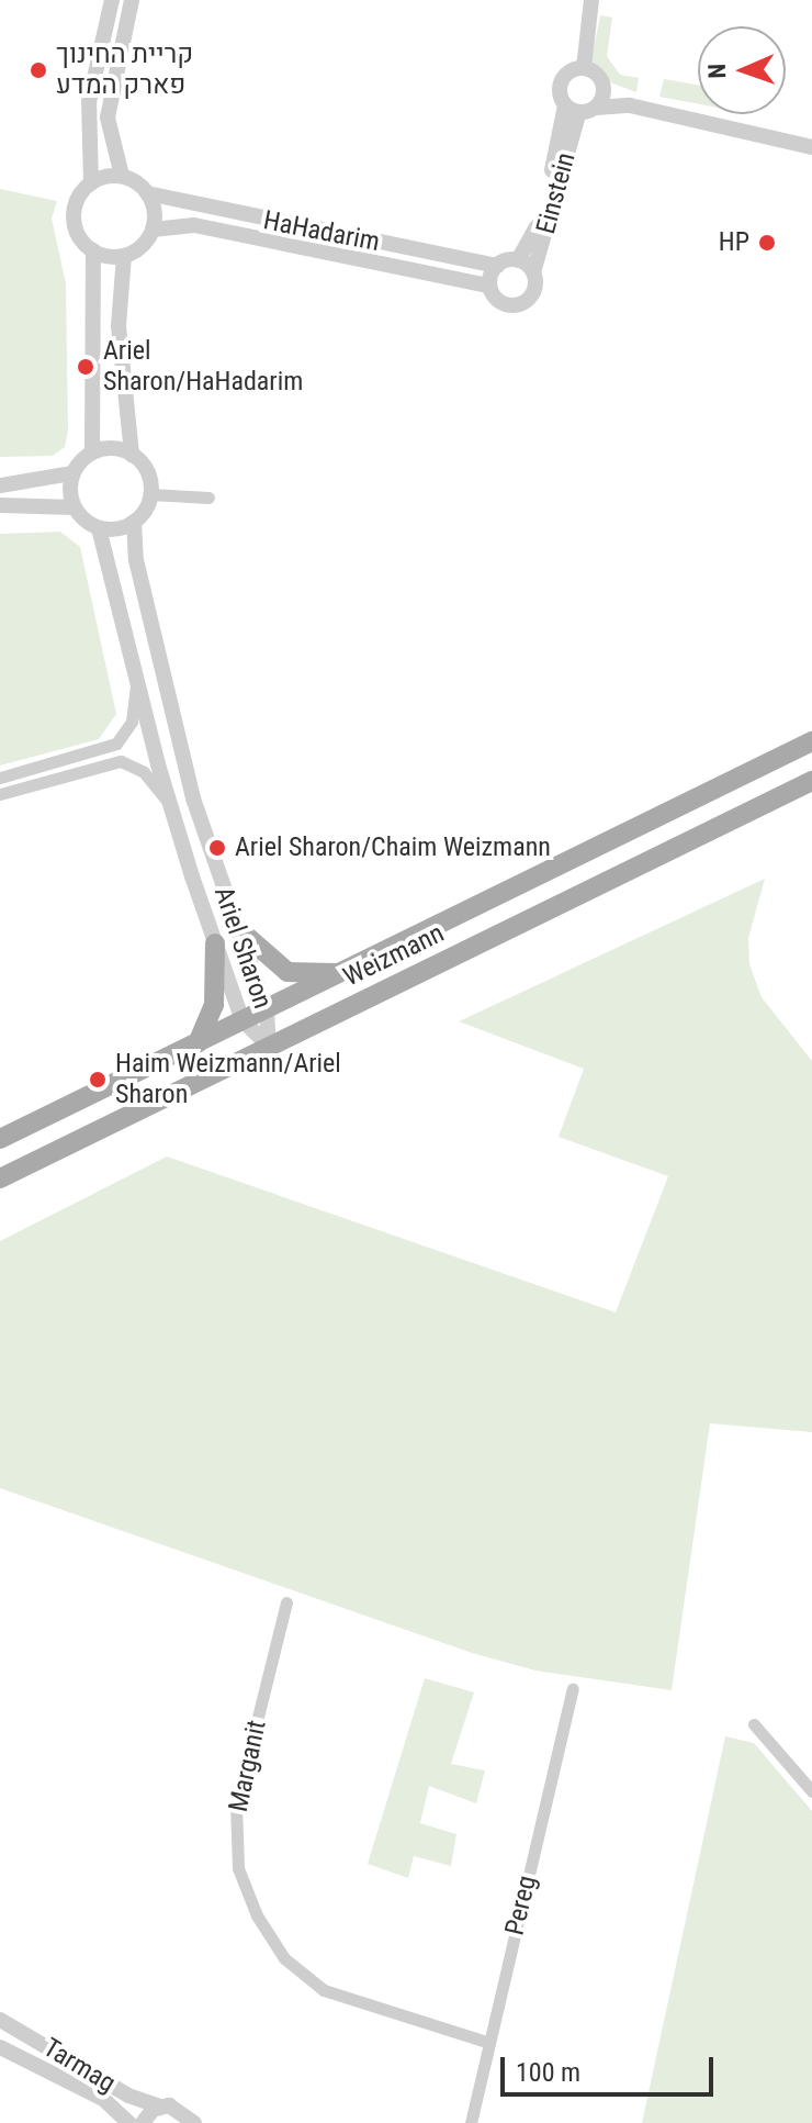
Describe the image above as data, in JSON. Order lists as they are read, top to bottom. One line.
{"streets":{"main road":["Weizmann"],"street":["Einstein","HaHadarim","Ariel Sharon","Marganit","Pereg","Tarmag"]},"crossings":[["Einstein","HaHadarim"],["Ariel Sharon","Weizmann"],["Marganit","Pereg"]],"places":["קריית החינוך פארק המדע","HP","Ariel Sharon/HaHadarim","Ariel Sharon/Chaim Weizmann","Haim Weizmann/Ariel Sharon"],"scale_bar":"100 m","north":"left"}
